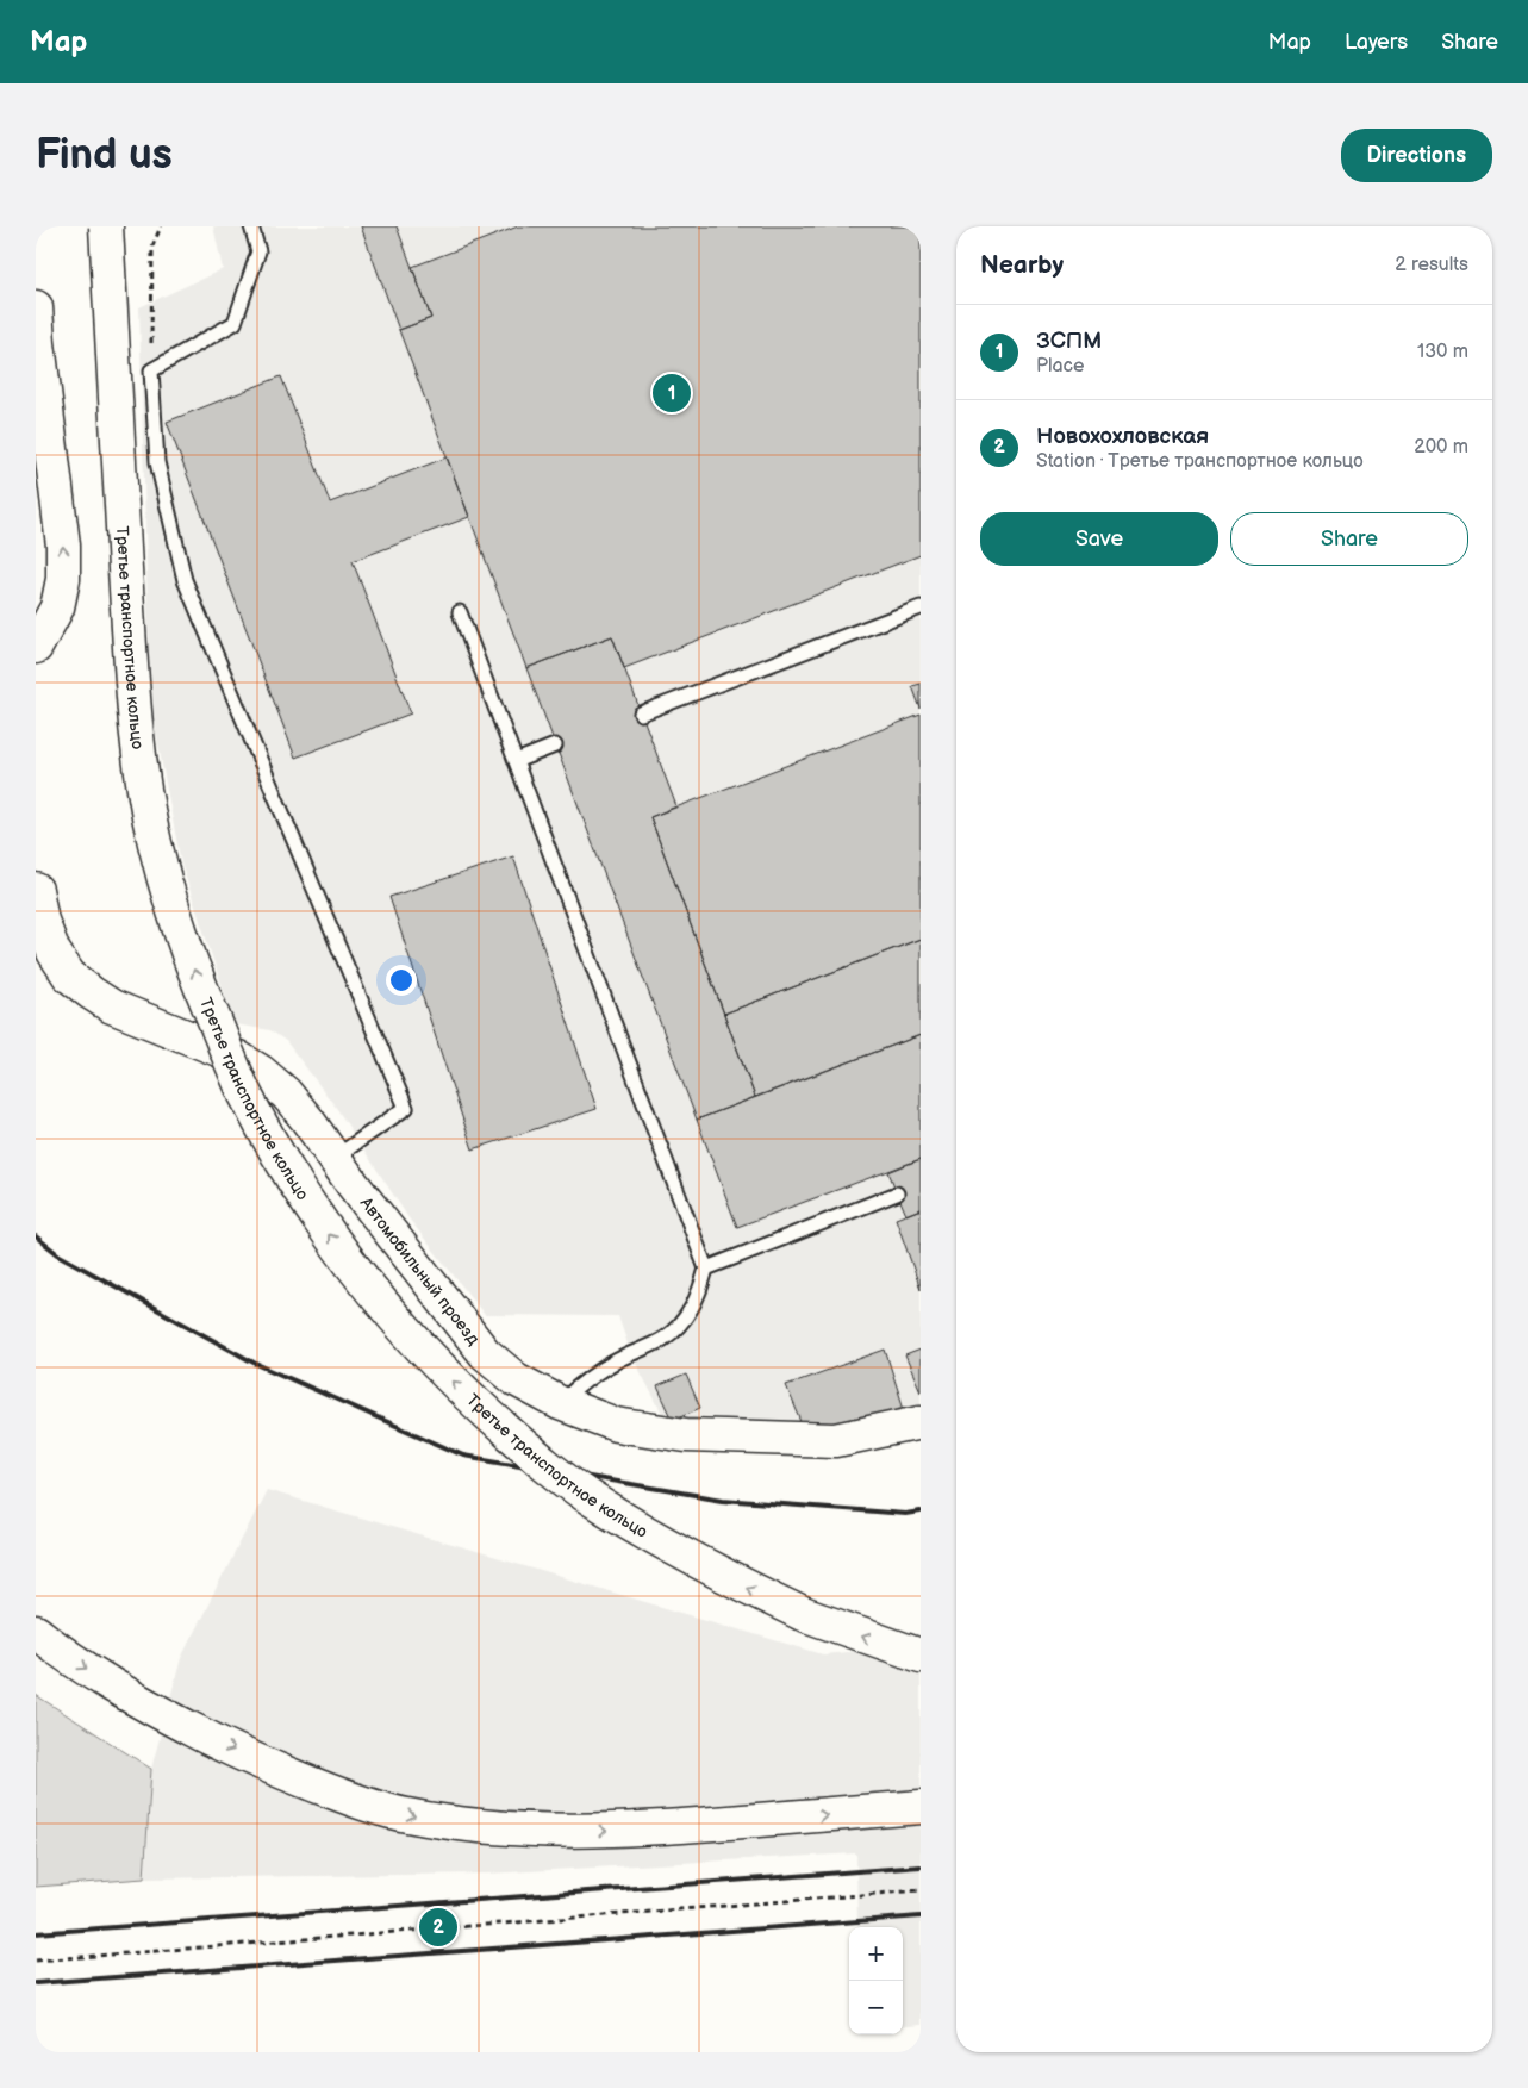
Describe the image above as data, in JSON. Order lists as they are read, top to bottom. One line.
{"streets":{"main road":["Третье транспортное кольцо","Автомобильный проезд"]},"one_way":["Третье транспортное кольцо"],"page":{"header":"Map","nav":["Map","Layers","Share"],"buttons":["Directions",["Save","Share"]],"title":"Find us","heading":["Nearby","2 results"],"list":[{"mark":"1","name":"ЗСПМ","note":"Place","value":"130 m"},{"mark":"2","name":"Новохохловская","note":"Station · Третье транспортное кольцо","value":"200 m"}],"pins":["1","2"],"map_buttons":["+","−"]}}
